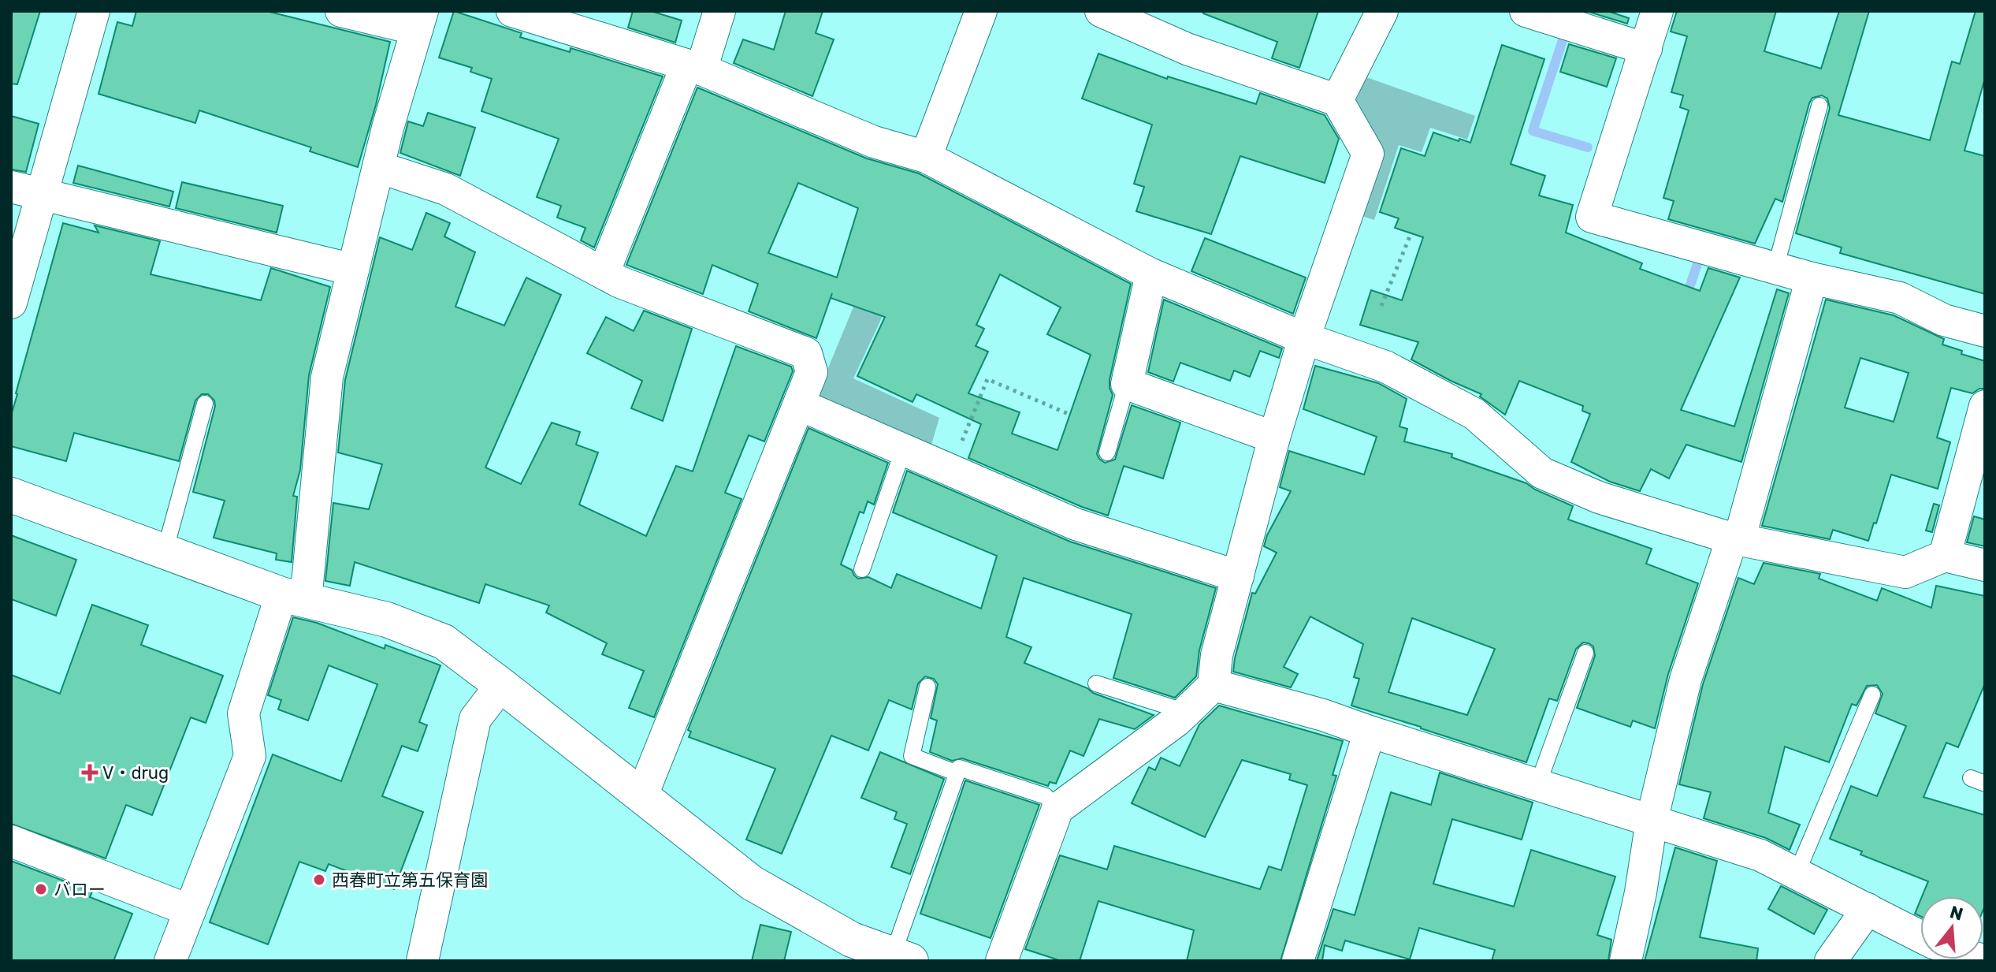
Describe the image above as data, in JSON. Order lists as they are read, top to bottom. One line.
{"places":{"health":["V・drug"],"other":["西春町立第五保育園","バロー"]},"north":"top"}
